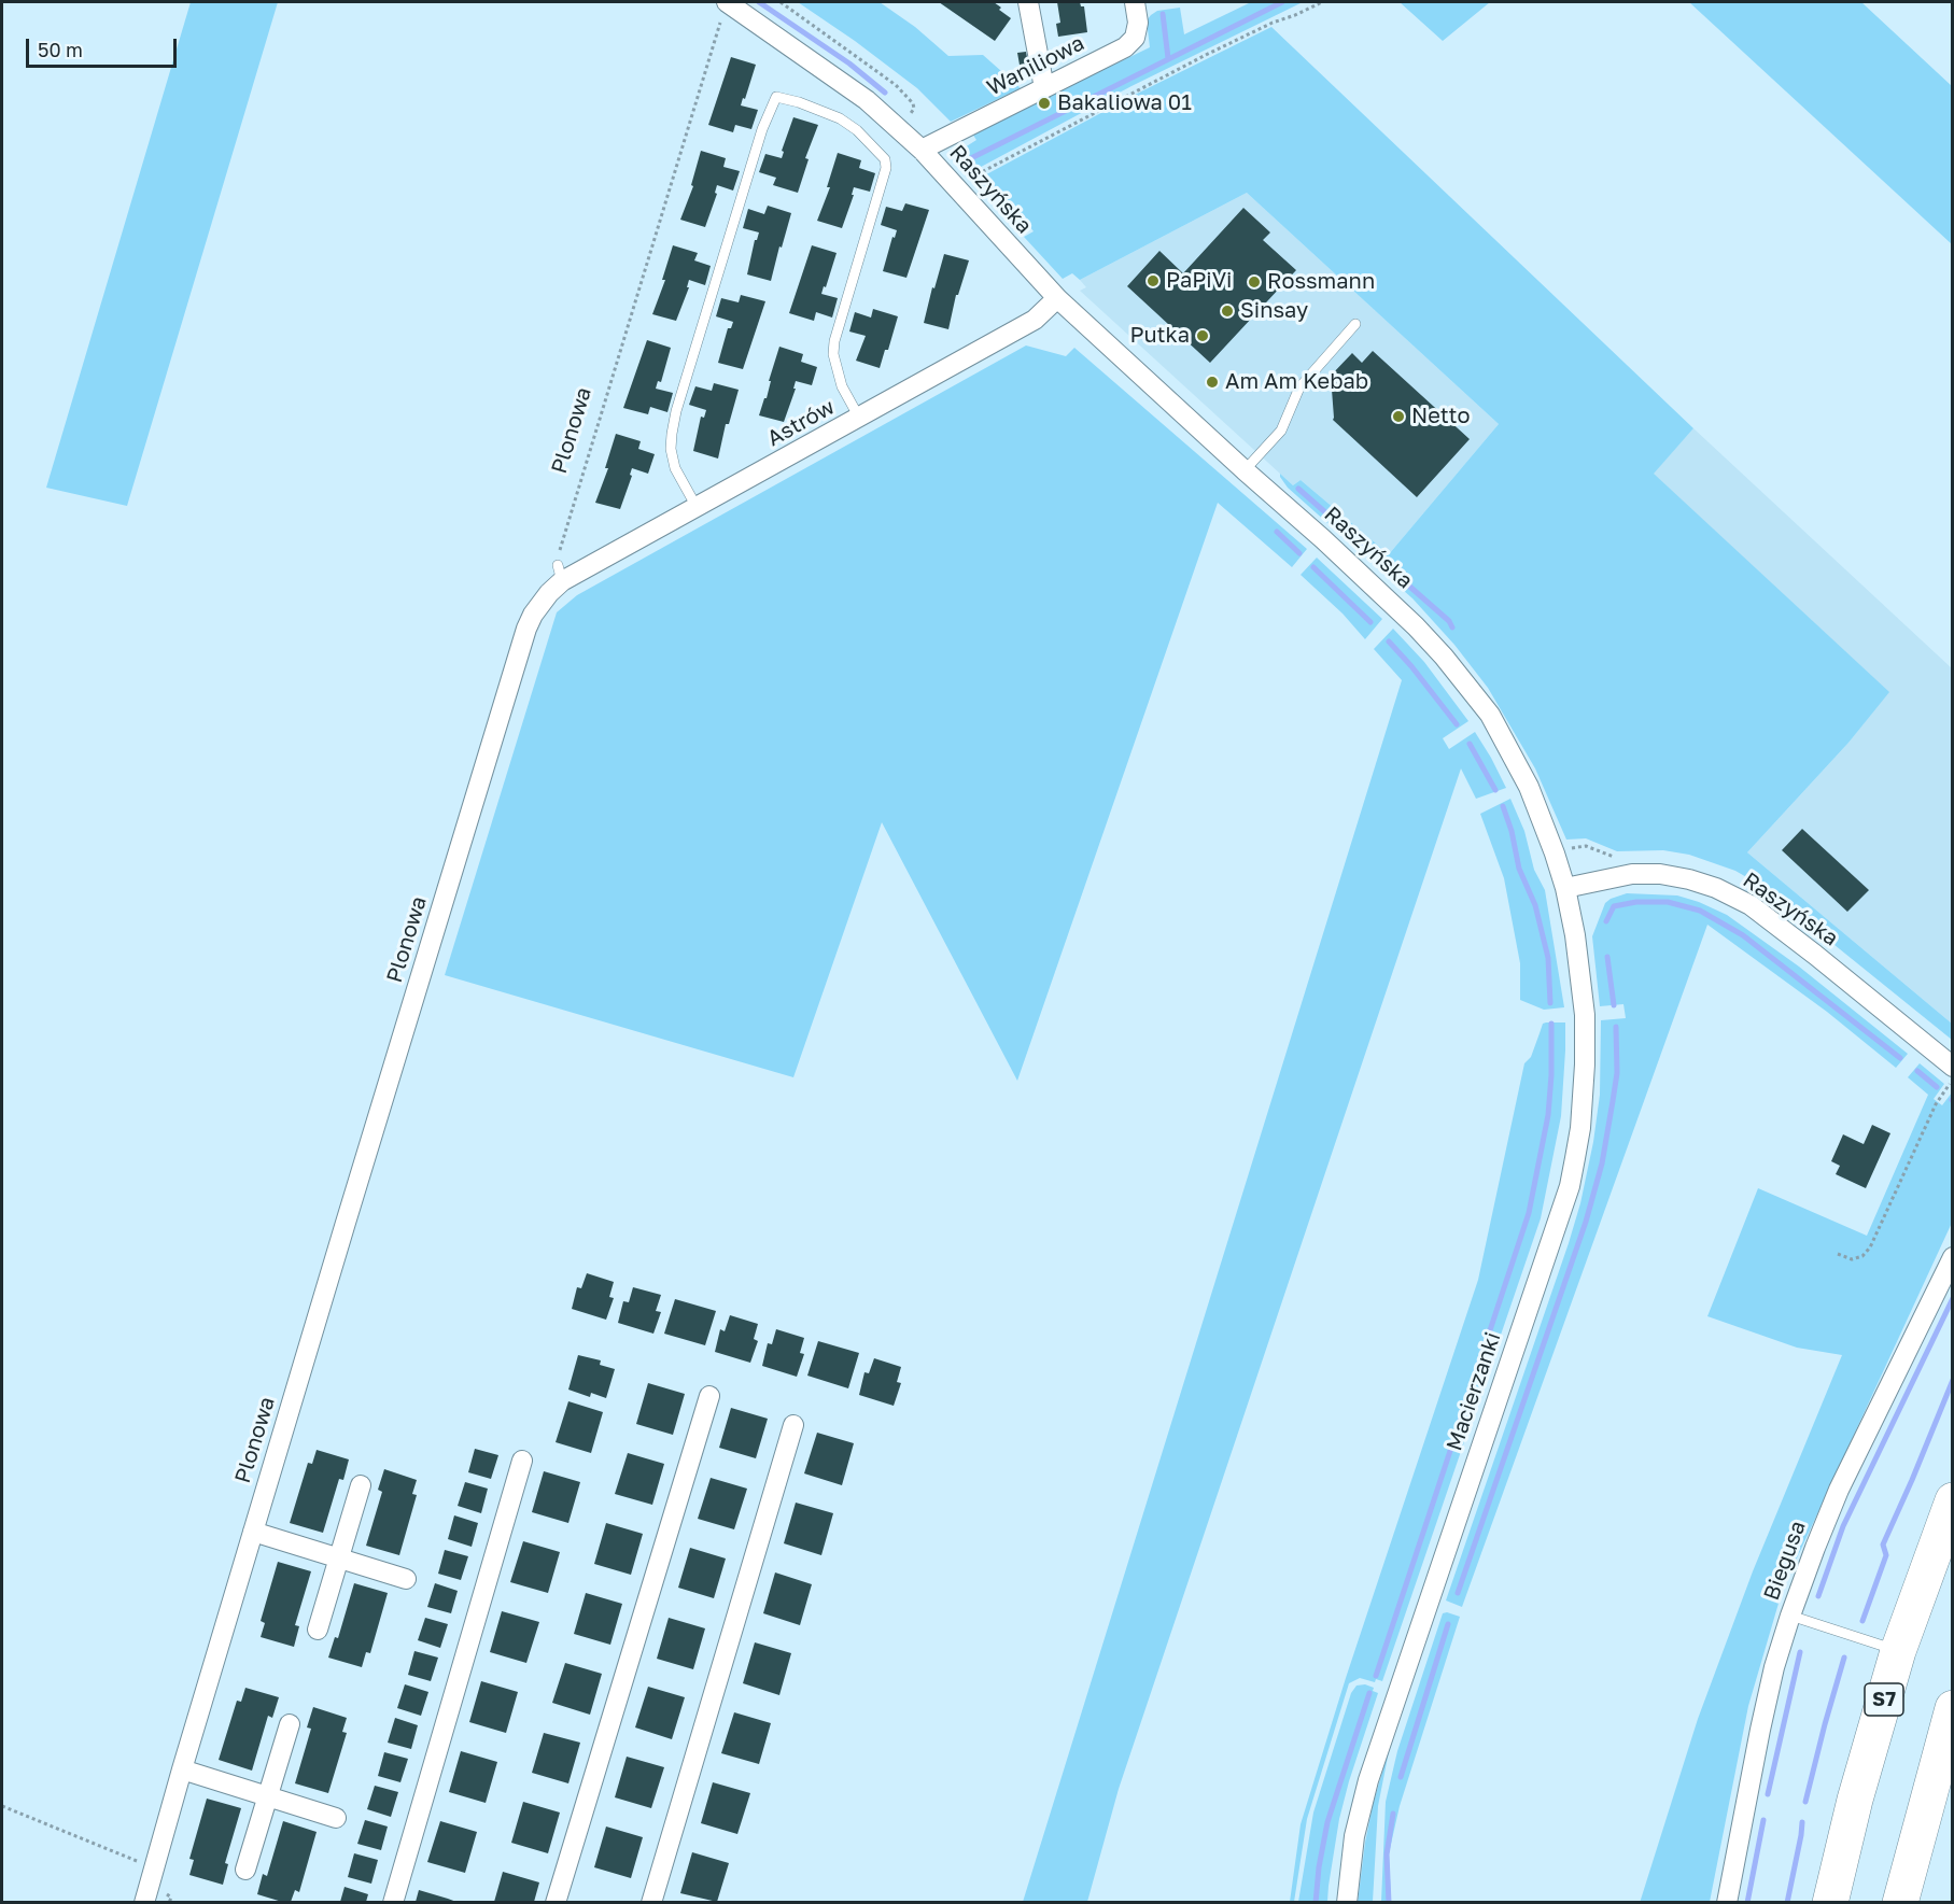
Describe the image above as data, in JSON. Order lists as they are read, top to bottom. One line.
{"streets":{"highway":["S7"],"street":["Waniliowa","Raszyńska","Astrów","Plonowa","Macierzanki","Biegusa"]},"crossings":[["Waniliowa","Raszyńska"],["Raszyńska","Astrów"],["Raszyńska","Plonowa"],["Raszyńska","Macierzanki"],["Astrów","Plonowa"]],"places":["Bakaliowa 01","PaPiVi","Rossmann","Sinsay","Putka","Am Am Kebab","Netto"],"scale_bar":"50 m"}
